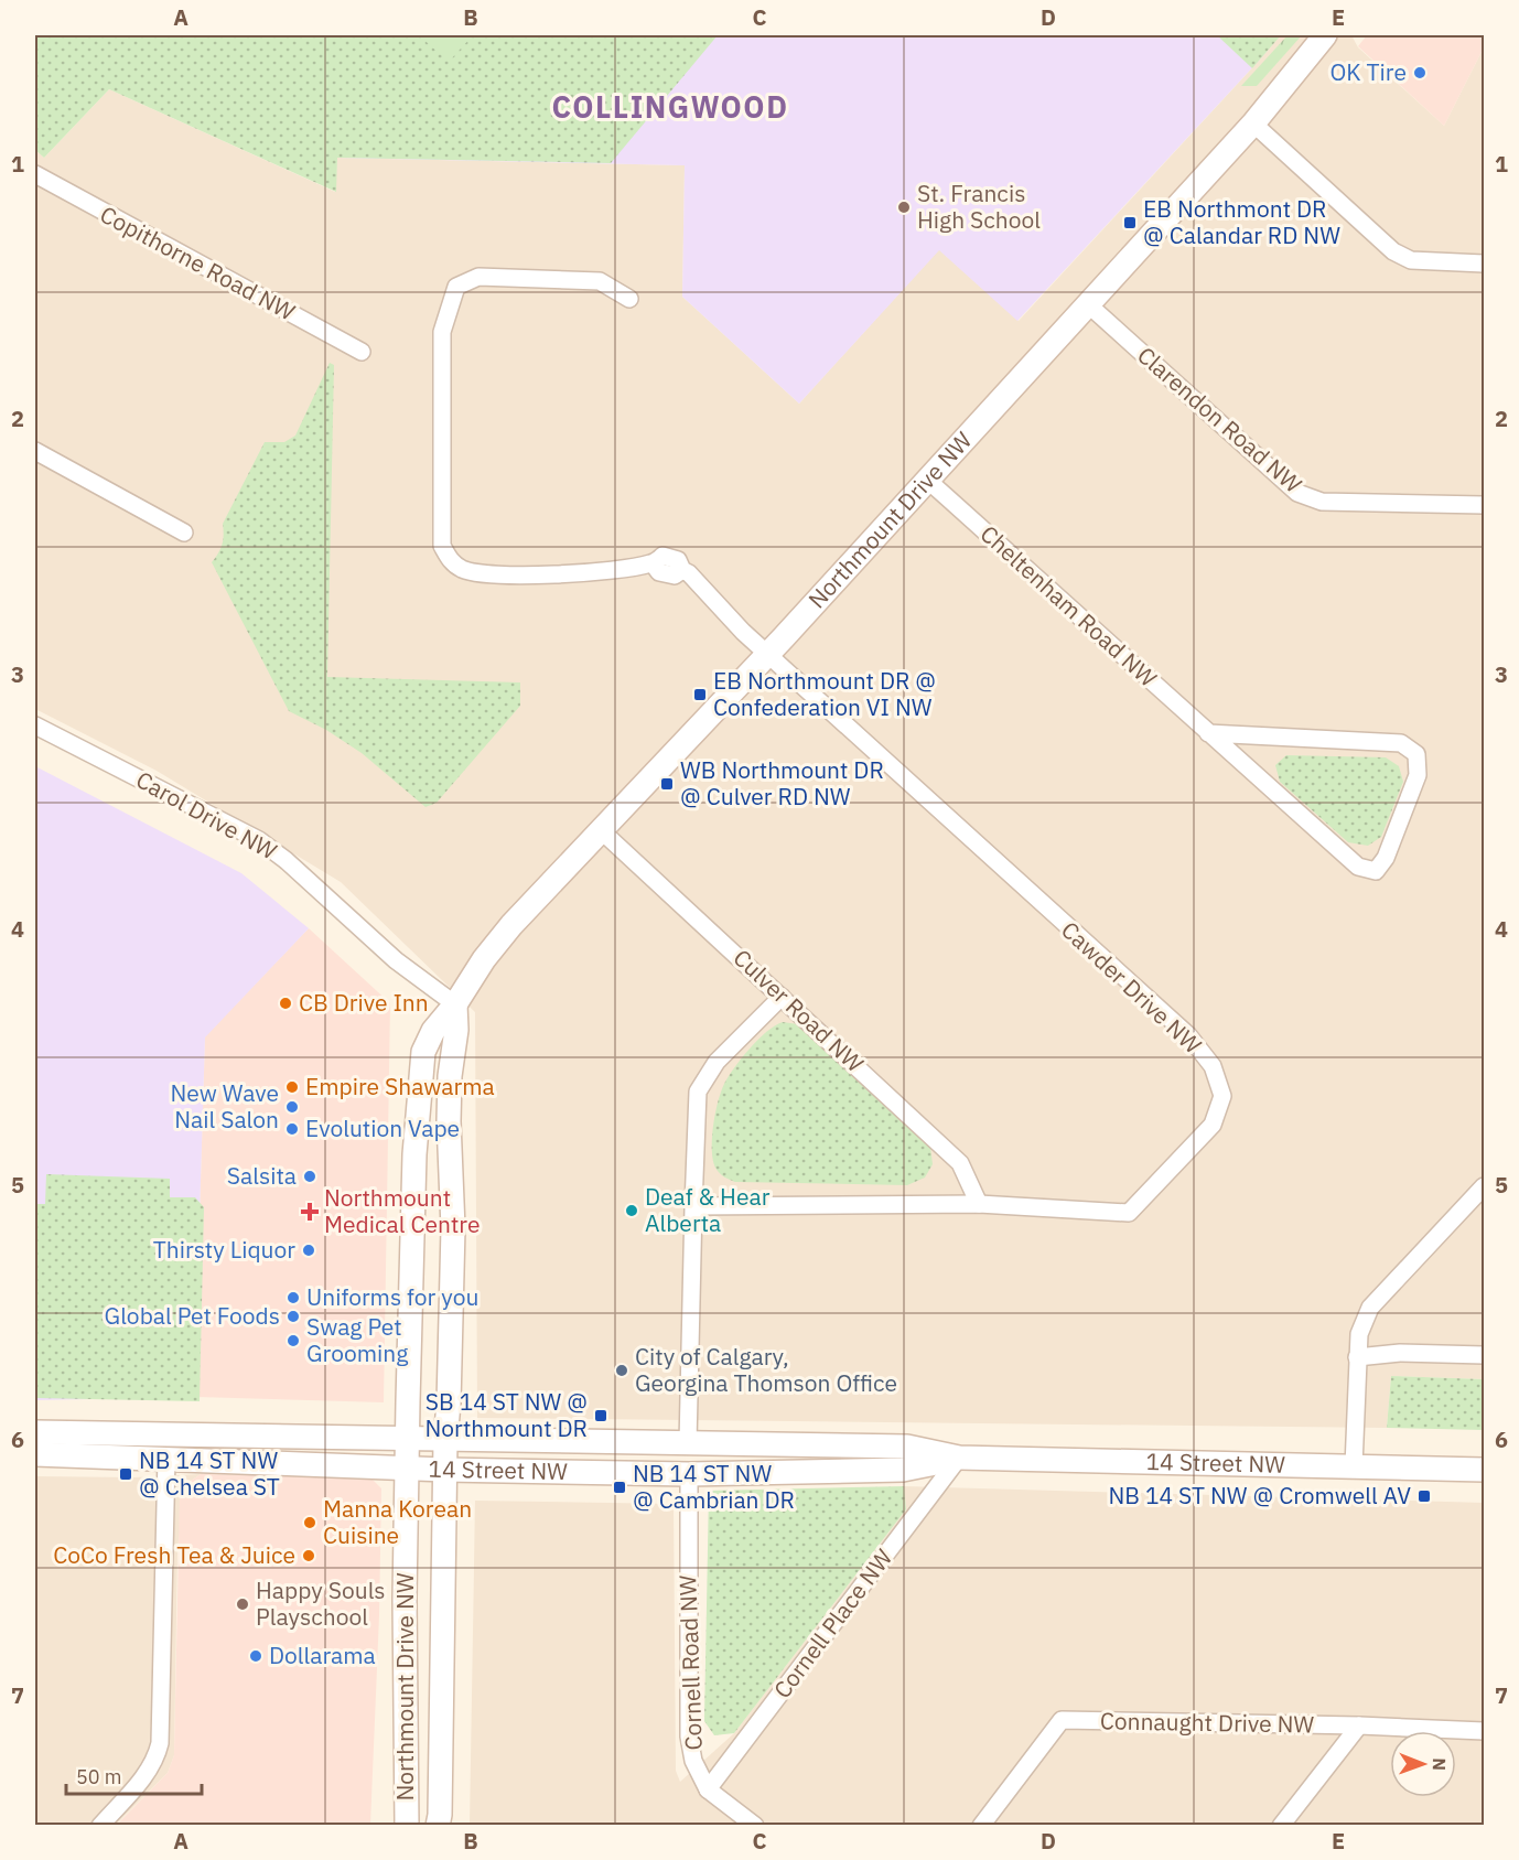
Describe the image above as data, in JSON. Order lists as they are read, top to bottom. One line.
{"streets":{"street":["Copithorne Road NW","Clarendon Road NW","Northmount Drive NW","Cheltenham Road NW","Carol Drive NW","Cawder Drive NW","Culver Road NW","14 Street NW","Cornell Place NW","Cornell Road NW","Connaught Drive NW"]},"crossings":[["Clarendon Road NW","Northmount Drive NW"],["Northmount Drive NW","Cheltenham Road NW"],["Northmount Drive NW","Carol Drive NW"],["Northmount Drive NW","Cawder Drive NW"],["Northmount Drive NW","Culver Road NW"],["Northmount Drive NW","14 Street NW"],["Cawder Drive NW","Culver Road NW"],["14 Street NW","Cornell Place NW"],["14 Street NW","Cornell Road NW"],["Cornell Place NW","Cornell Road NW"]],"districts":["COLLINGWOOD"],"places":{"other":["OK Tire","St. Francis High School","CB Drive Inn","Empire Shawarma","New Wave Nail Salon","Evolution Vape","Salsita","Deaf & Hear Alberta","Thirsty Liquor","Uniforms for you","Global Pet Foods","Swag Pet Grooming","City of Calgary, Georgina Thomson Office","Manna Korean Cuisine","CoCo Fresh Tea & Juice","Happy Souls Playschool","Dollarama"],"transit":["EB Northmont DR @ Calandar RD NW","EB Northmount DR @ Confederation VI NW","WB Northmount DR @ Culver RD NW","SB 14 ST NW @ Northmount DR","NB 14 ST NW @ Chelsea ST","NB 14 ST NW @ Cambrian DR","NB 14 ST NW @ Cromwell AV"],"health":["Northmount Medical Centre"]},"scale_bar":"50 m","north":"right","grid":{"columns":["A","B","C","D","E"],"rows":["1","2","3","4","5","6","7"]}}
